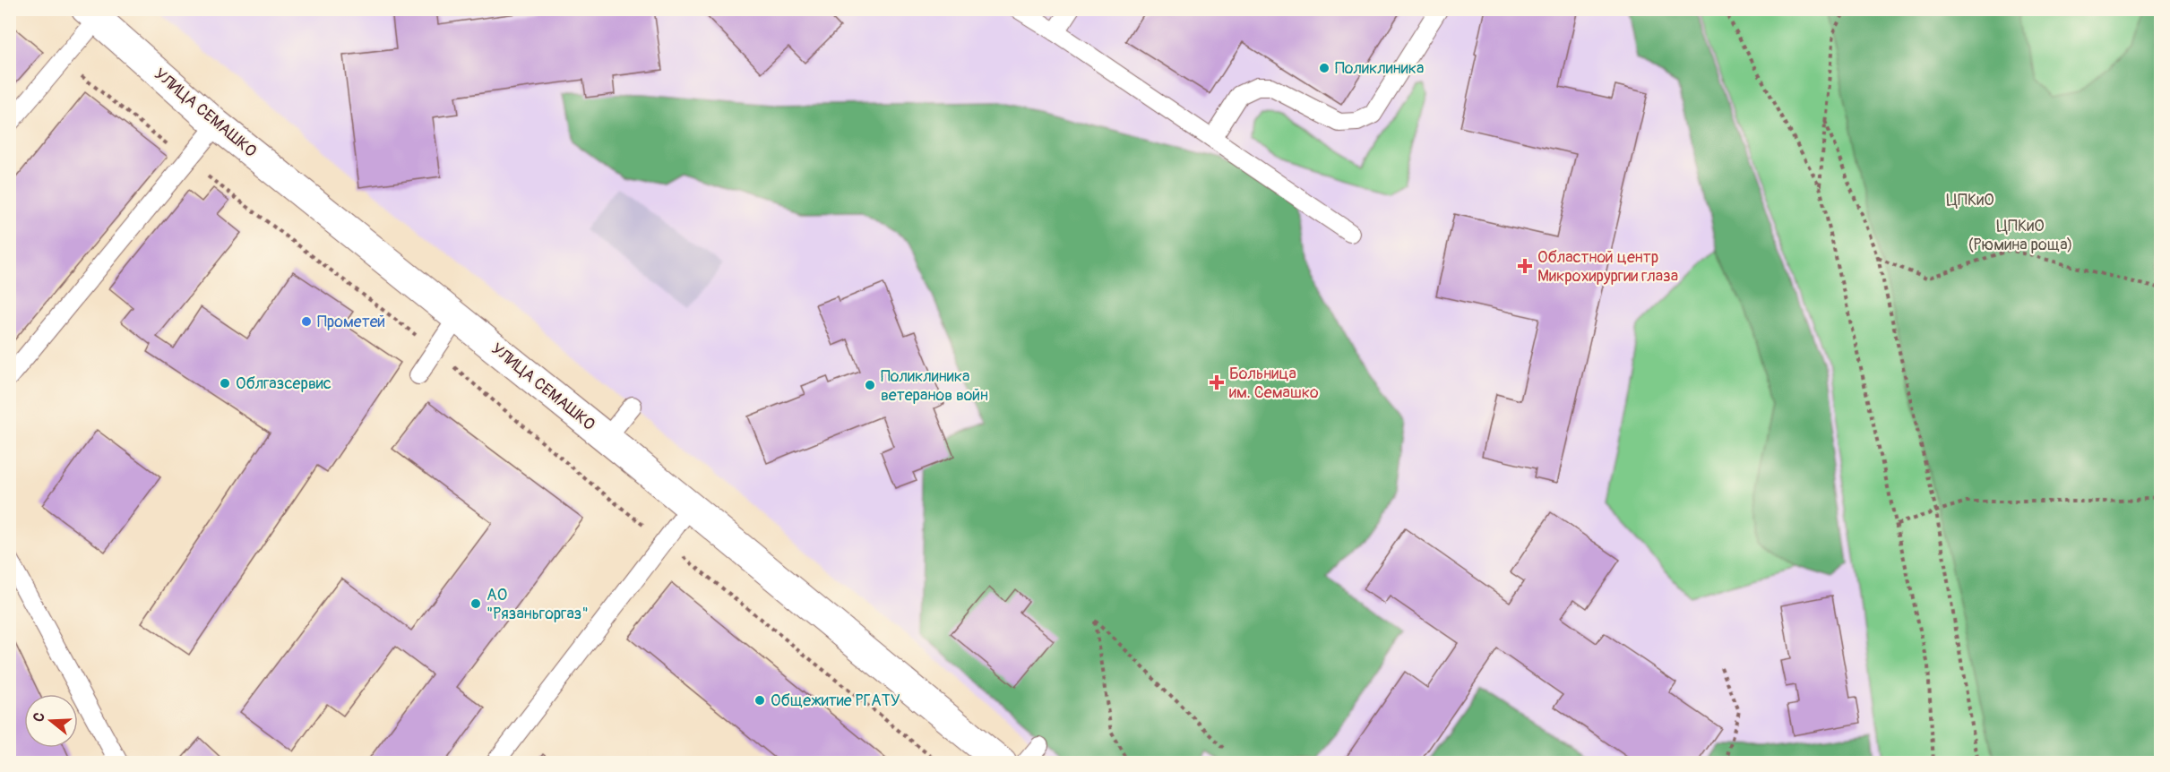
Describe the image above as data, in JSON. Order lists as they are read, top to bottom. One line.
{"streets":{"street":["УЛИЦА СЕМАШКО"]},"parks":["ЦПКиО","ЦПКиО (Рюмина роща)"],"places":{"other":["Поликлиника","Прометей","Облгазсервис","Поликлиника ветеранов войн","АО \"Рязаньгоргаз\"","Общежитие РГАТУ"],"health":["Областной центр Микрохирургии глаза","Больница им. Семашко"]},"north":"left"}
